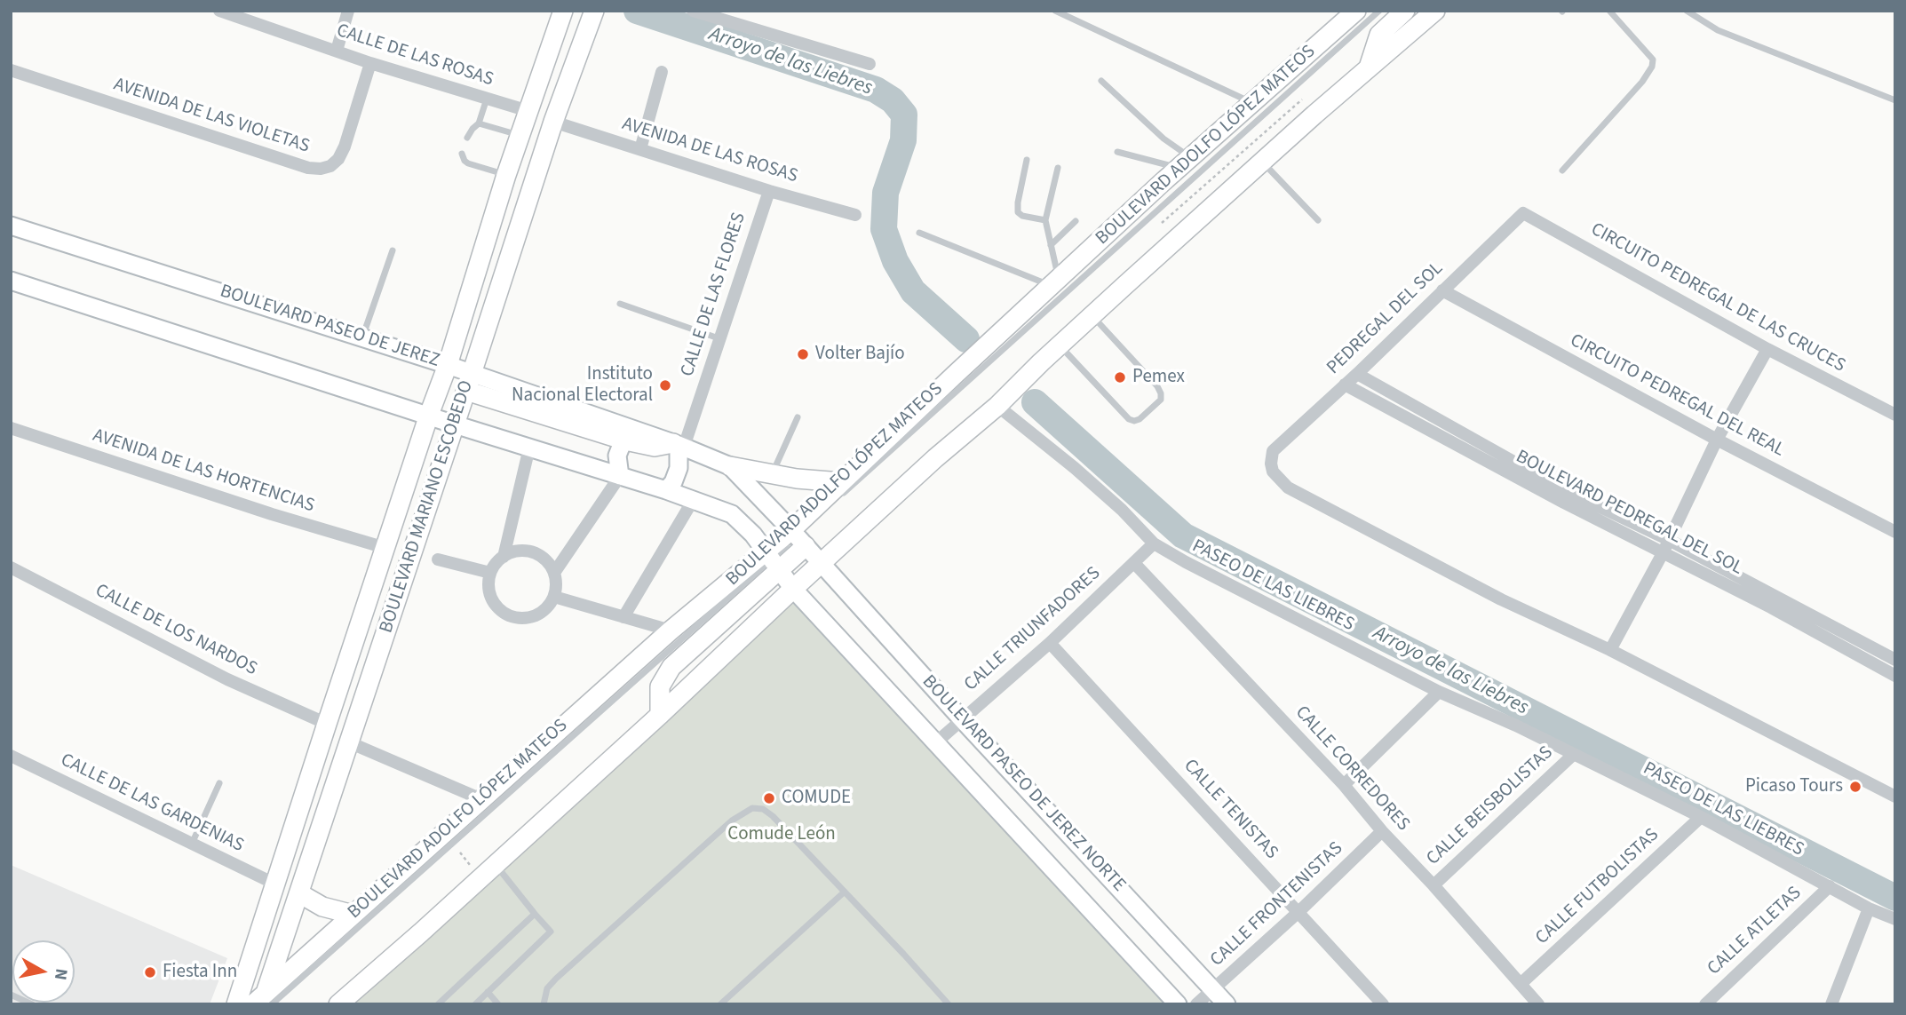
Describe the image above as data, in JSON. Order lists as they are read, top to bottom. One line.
{"streets":{"main road":["BOULEVARD ADOLFO LÓPEZ MATEOS","BOULEVARD PASEO DE JEREZ","BOULEVARD MARIANO ESCOBEDO","BOULEVARD PASEO DE JEREZ NORTE"],"street":["CALLE DE LAS ROSAS","AVENIDA DE LAS VIOLETAS","AVENIDA DE LAS ROSAS","CALLE DE LAS FLORES","CIRCUITO PEDREGAL DE LAS CRUCES","PEDREGAL DEL SOL","CIRCUITO PEDREGAL DEL REAL","AVENIDA DE LAS HORTENCIAS","BOULEVARD PEDREGAL DEL SOL","PASEO DE LAS LIEBRES","CALLE TRIUNFADORES","CALLE DE LOS NARDOS","CALLE CORREDORES","CALLE DE LAS GARDENIAS","CALLE BEISBOLISTAS","CALLE TENISTAS","CALLE FUTBOLISTAS","CALLE FRONTENISTAS","CALLE ATLETAS"]},"crossings":[["CALLE DE LAS ROSAS","AVENIDA DE LAS VIOLETAS"],["CALLE DE LAS ROSAS","BOULEVARD MARIANO ESCOBEDO"],["BOULEVARD ADOLFO LÓPEZ MATEOS","BOULEVARD PASEO DE JEREZ"],["BOULEVARD ADOLFO LÓPEZ MATEOS","BOULEVARD MARIANO ESCOBEDO"],["AVENIDA DE LAS ROSAS","CALLE DE LAS FLORES"],["AVENIDA DE LAS ROSAS","BOULEVARD MARIANO ESCOBEDO"],["CALLE DE LAS FLORES","BOULEVARD PASEO DE JEREZ"],["CIRCUITO PEDREGAL DE LAS CRUCES","PEDREGAL DEL SOL"],["PEDREGAL DEL SOL","CIRCUITO PEDREGAL DEL REAL"],["PEDREGAL DEL SOL","BOULEVARD PEDREGAL DEL SOL"],["BOULEVARD PASEO DE JEREZ","BOULEVARD MARIANO ESCOBEDO"],["BOULEVARD PASEO DE JEREZ","BOULEVARD PASEO DE JEREZ NORTE"],["AVENIDA DE LAS HORTENCIAS","BOULEVARD MARIANO ESCOBEDO"],["BOULEVARD MARIANO ESCOBEDO","CALLE DE LOS NARDOS"],["BOULEVARD MARIANO ESCOBEDO","CALLE DE LAS GARDENIAS"],["PASEO DE LAS LIEBRES","CALLE TRIUNFADORES"],["PASEO DE LAS LIEBRES","CALLE BEISBOLISTAS"],["PASEO DE LAS LIEBRES","CALLE FUTBOLISTAS"],["PASEO DE LAS LIEBRES","CALLE ATLETAS"],["CALLE TRIUNFADORES","CALLE CORREDORES"],["CALLE TRIUNFADORES","BOULEVARD PASEO DE JEREZ NORTE"],["CALLE TRIUNFADORES","CALLE TENISTAS"],["CALLE CORREDORES","CALLE BEISBOLISTAS"],["CALLE CORREDORES","CALLE FUTBOLISTAS"],["CALLE CORREDORES","CALLE FRONTENISTAS"],["BOULEVARD PASEO DE JEREZ NORTE","CALLE FRONTENISTAS"],["CALLE TENISTAS","CALLE FRONTENISTAS"]],"water":["Arroyo de las Liebres"],"parks":["Comude León"],"places":["Volter Bajío","Pemex","Instituto Nacional Electoral","Picaso Tours","COMUDE","Fiesta Inn"],"north":"right"}
